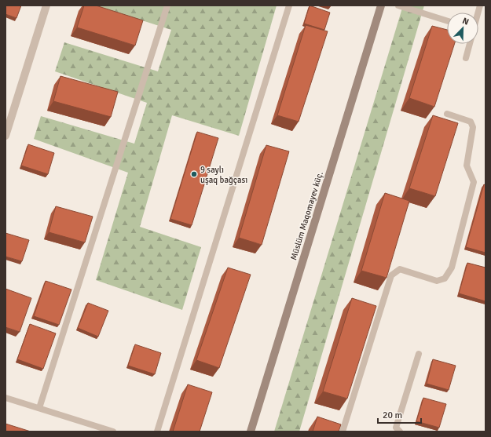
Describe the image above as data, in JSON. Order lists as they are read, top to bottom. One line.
{"streets":{"main road":["Müslüm Maqomayev küç."]},"places":["9 saylı uşaq bağçası"],"scale_bar":"20 m","north":"top right"}
